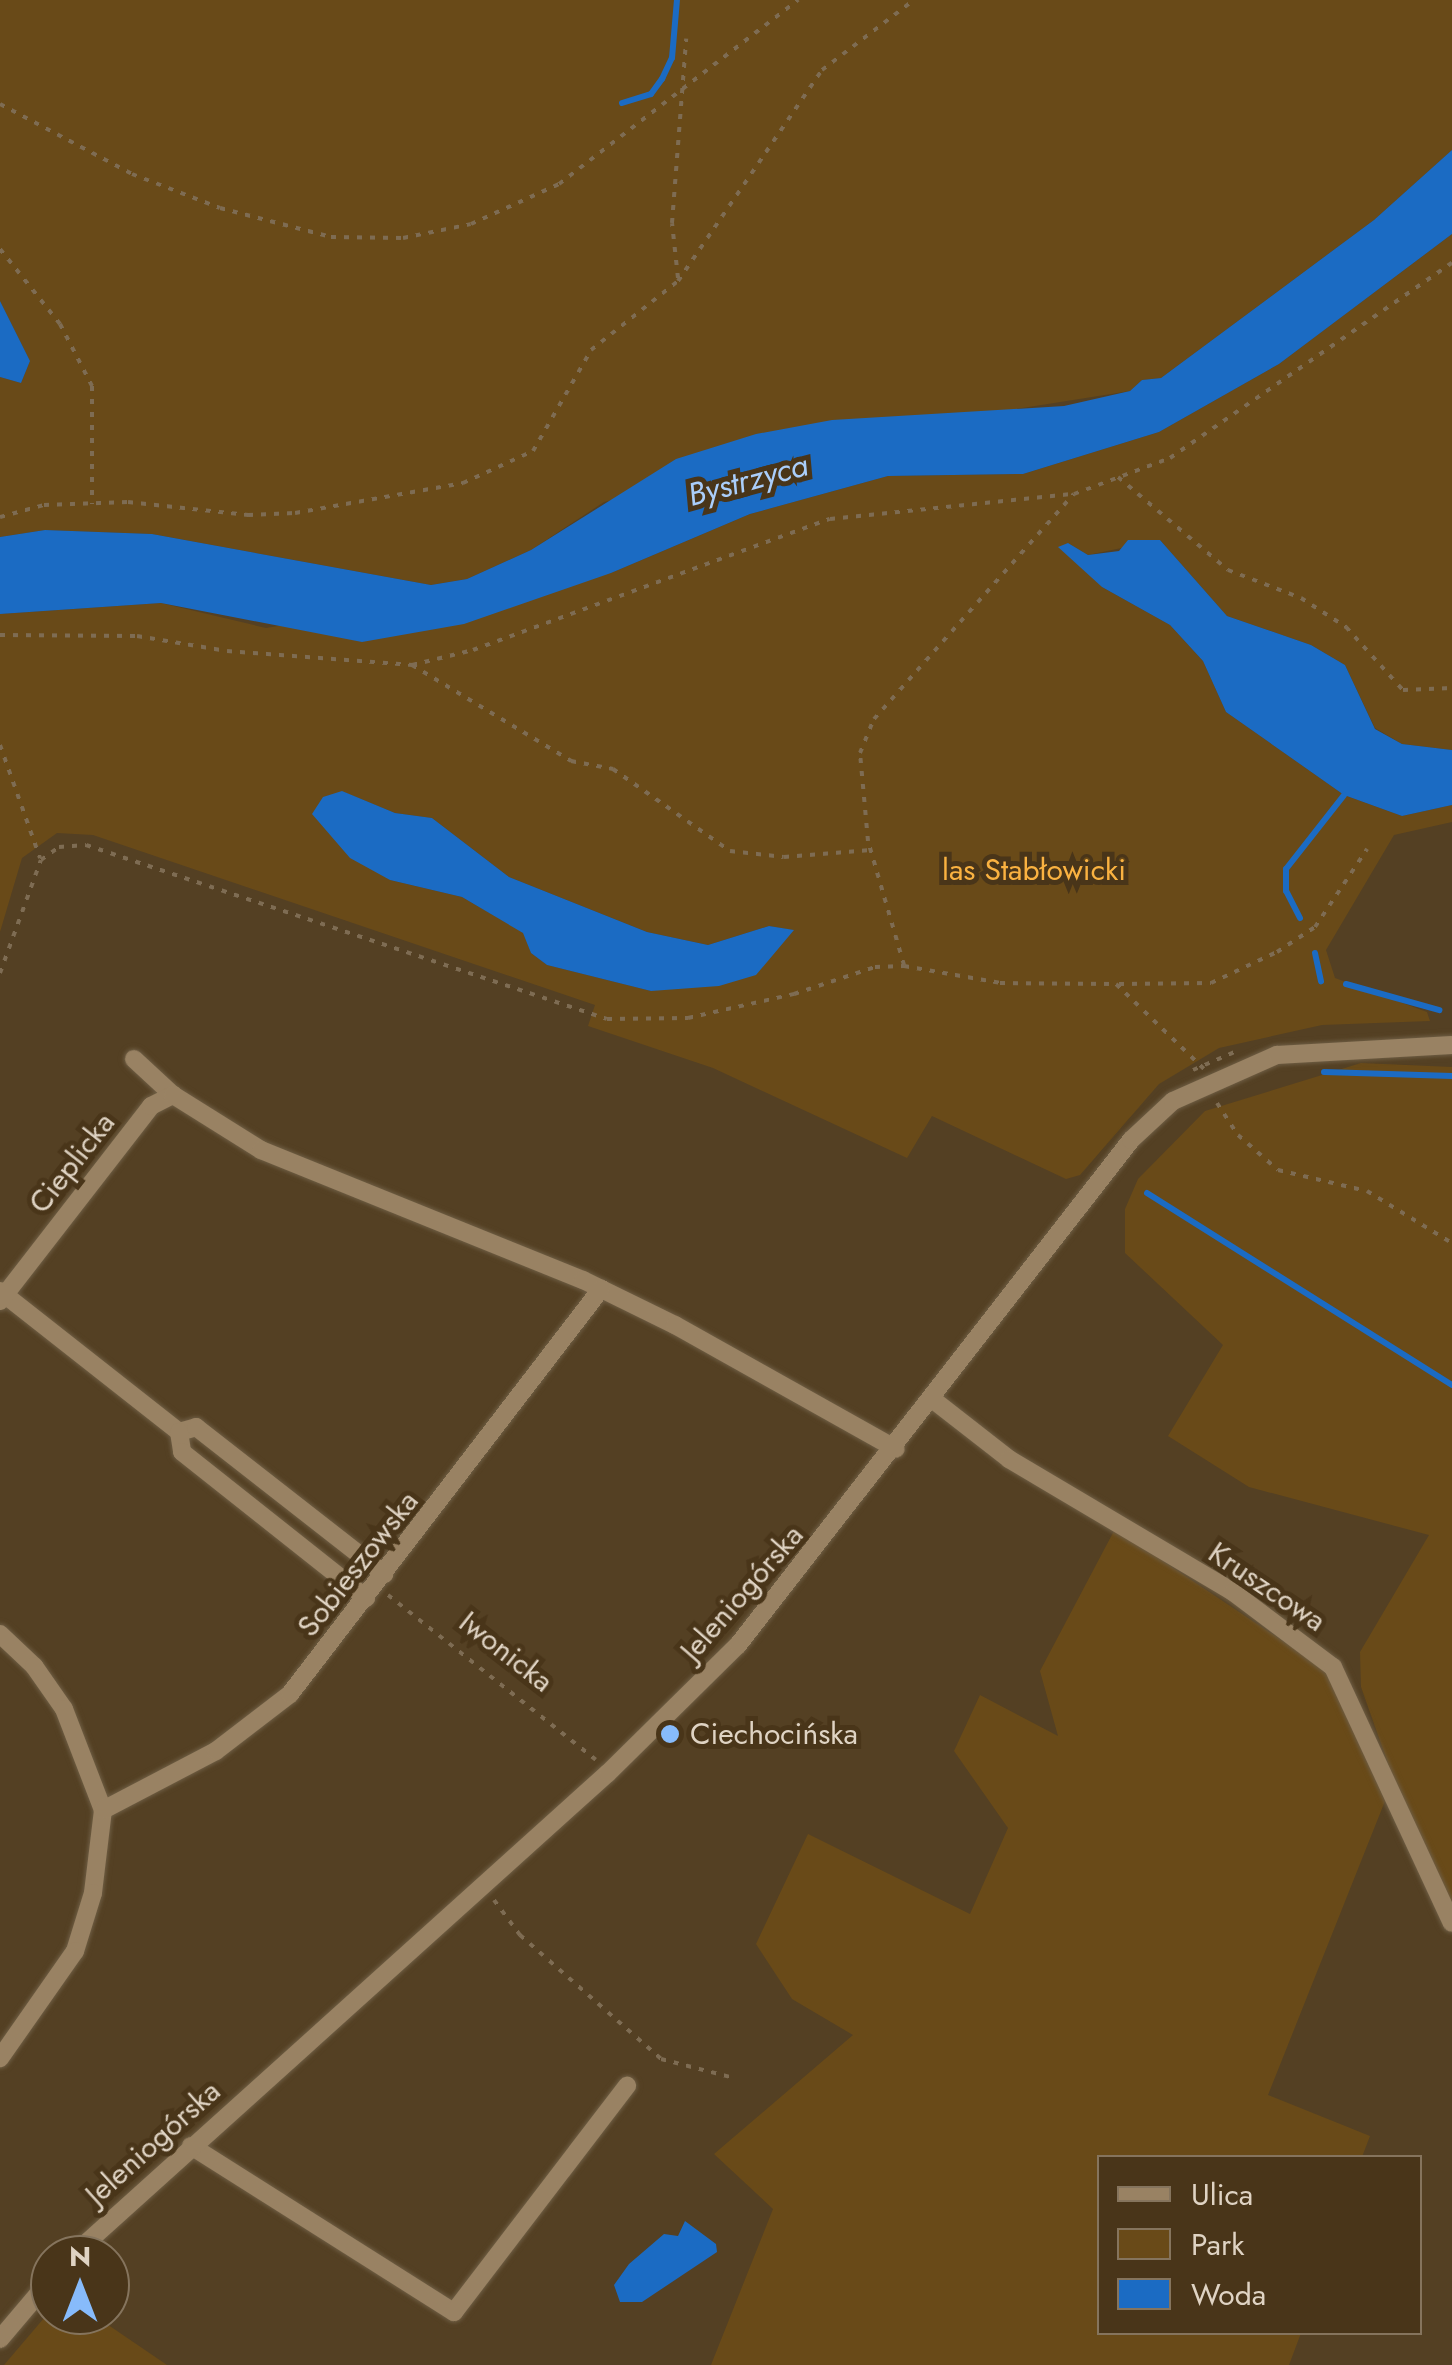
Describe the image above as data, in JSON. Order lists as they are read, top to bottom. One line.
{"streets":{"street":["Cieplicka","Sobieszowska","Kruszcowa","Jeleniogórska"],"path":["Iwonicka"]},"crossings":[["Sobieszowska","Iwonicka"],["Kruszcowa","Jeleniogórska"]],"water":["Bystrzyca"],"parks":["las Stabłowicki"],"places":["Ciechocińska"],"legend":["Ulica","Park","Woda"],"north":"top"}
